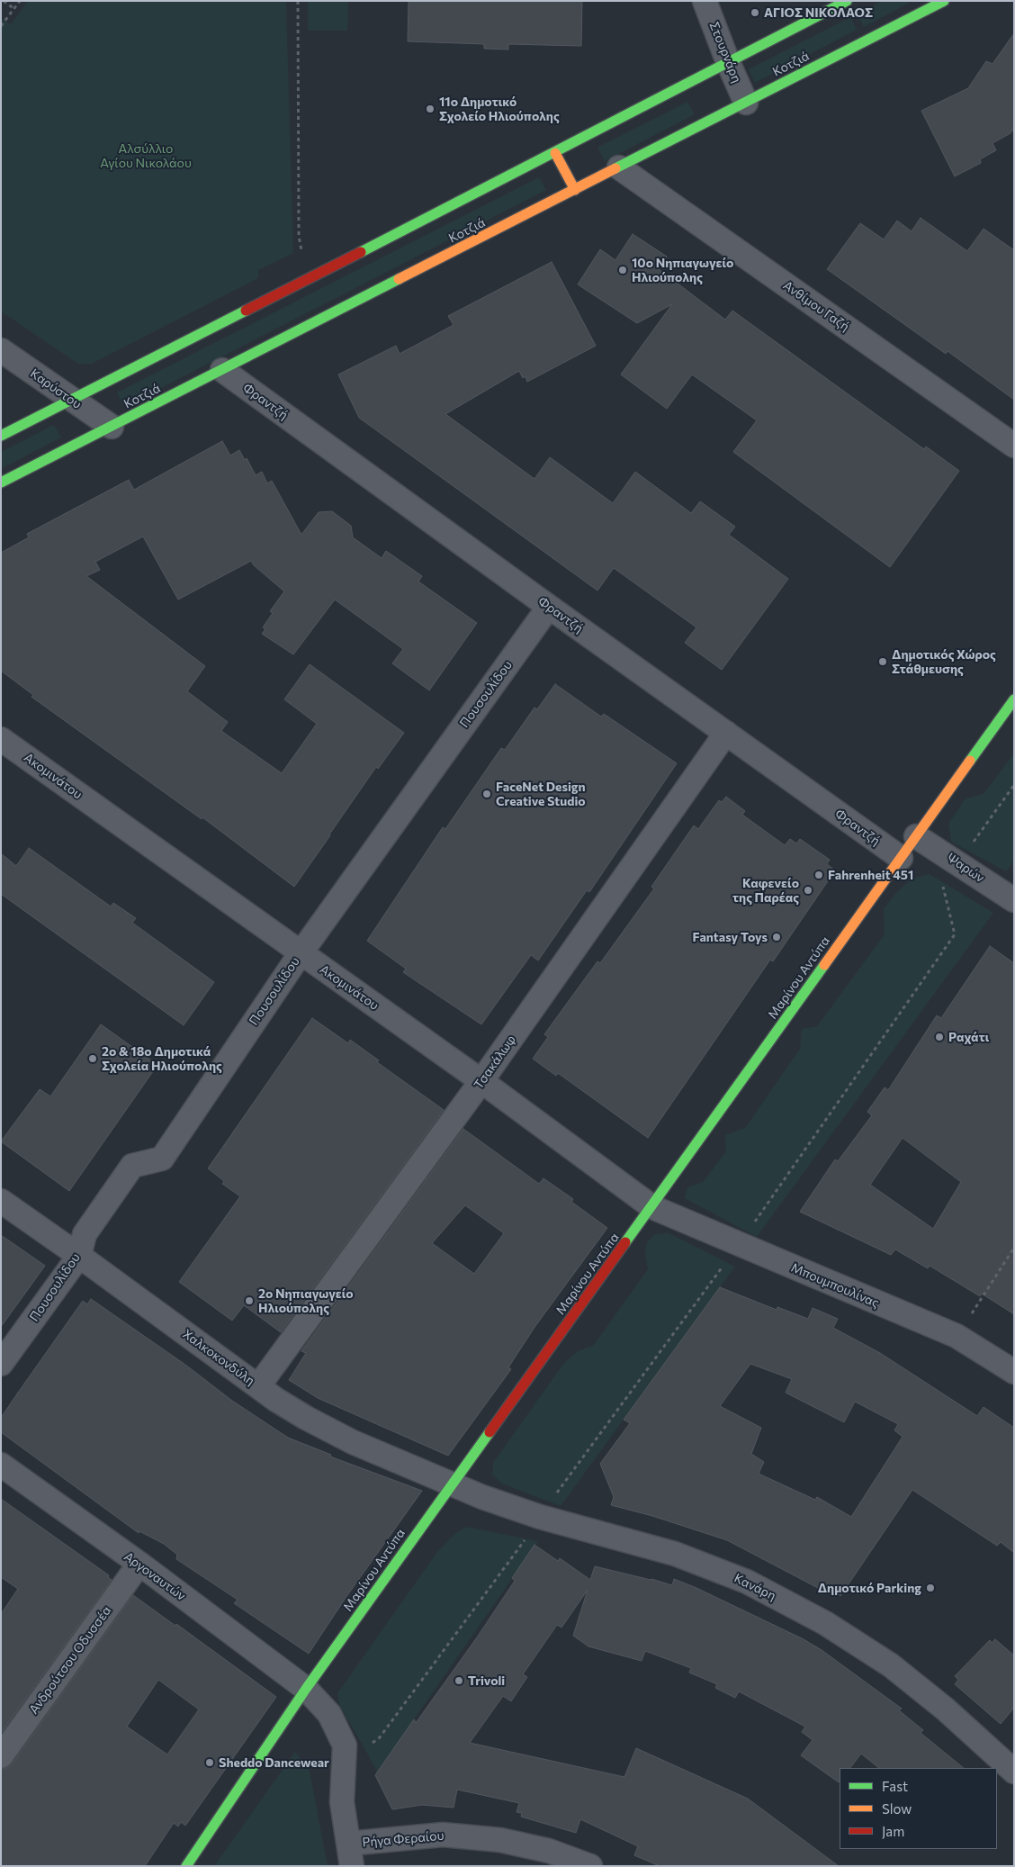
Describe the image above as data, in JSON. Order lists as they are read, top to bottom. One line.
{"streets":{"main road":["Κοτζιά","Μαρίνου Αντύπα"],"street":["Στουρνάρη","Ανθίμου Γαζή","Καρύστου","Φραντζή","Πουσουλίδου","Ακομινάτου","Ψαρών","Τσακάλωφ","Μπουμπουλίνας","Χαλκοκονδύλη","Αργοναυτών","Κανάρη","Ανδρούτσου Οδυσσέα","Ρήγα Φεραίου"]},"crossings":[["Στουρνάρη","Κοτζιά"],["Κοτζιά","Ανθίμου Γαζή"],["Κοτζιά","Καρύστου"],["Κοτζιά","Φραντζή"],["Φραντζή","Πουσουλίδου"],["Φραντζή","Μαρίνου Αντύπα"],["Φραντζή","Τσακάλωφ"],["Πουσουλίδου","Ακομινάτου"],["Πουσουλίδου","Χαλκοκονδύλη"],["Ακομινάτου","Μαρίνου Αντύπα"],["Ακομινάτου","Τσακάλωφ"],["Ακομινάτου","Μπουμπουλίνας"],["Ψαρών","Μαρίνου Αντύπα"],["Μαρίνου Αντύπα","Μπουμπουλίνας"],["Μαρίνου Αντύπα","Χαλκοκονδύλη"],["Μαρίνου Αντύπα","Αργοναυτών"],["Μαρίνου Αντύπα","Κανάρη"],["Τσακάλωφ","Χαλκοκονδύλη"],["Χαλκοκονδύλη","Κανάρη"],["Αργοναυτών","Ανδρούτσου Οδυσσέα"],["Αργοναυτών","Ρήγα Φεραίου"]],"parks":["Αλσύλλιο Αγίου Νικολάου"],"places":["ΑΓΙΟΣ ΝΙΚΟΛΑΟΣ","11ο Δημοτικό Σχολείο Ηλιούπολης","10ο Νηπιαγωγείο Ηλιούπολης","Δημοτικός Χώρος Στάθμευσης","FaceNet Design Creative Studio","Fahrenheit 451","Καφενείο της Παρέας","Fantasy Toys","Ραχάτι","2ο & 18ο Δημοτικά Σχολεία Ηλιούπολης","2ο Νηπιαγωγείο Ηλιούπολης","Δημοτικό Parking","Trivoli","Sheddo Dancewear"],"legend":["Fast","Slow","Jam"]}
